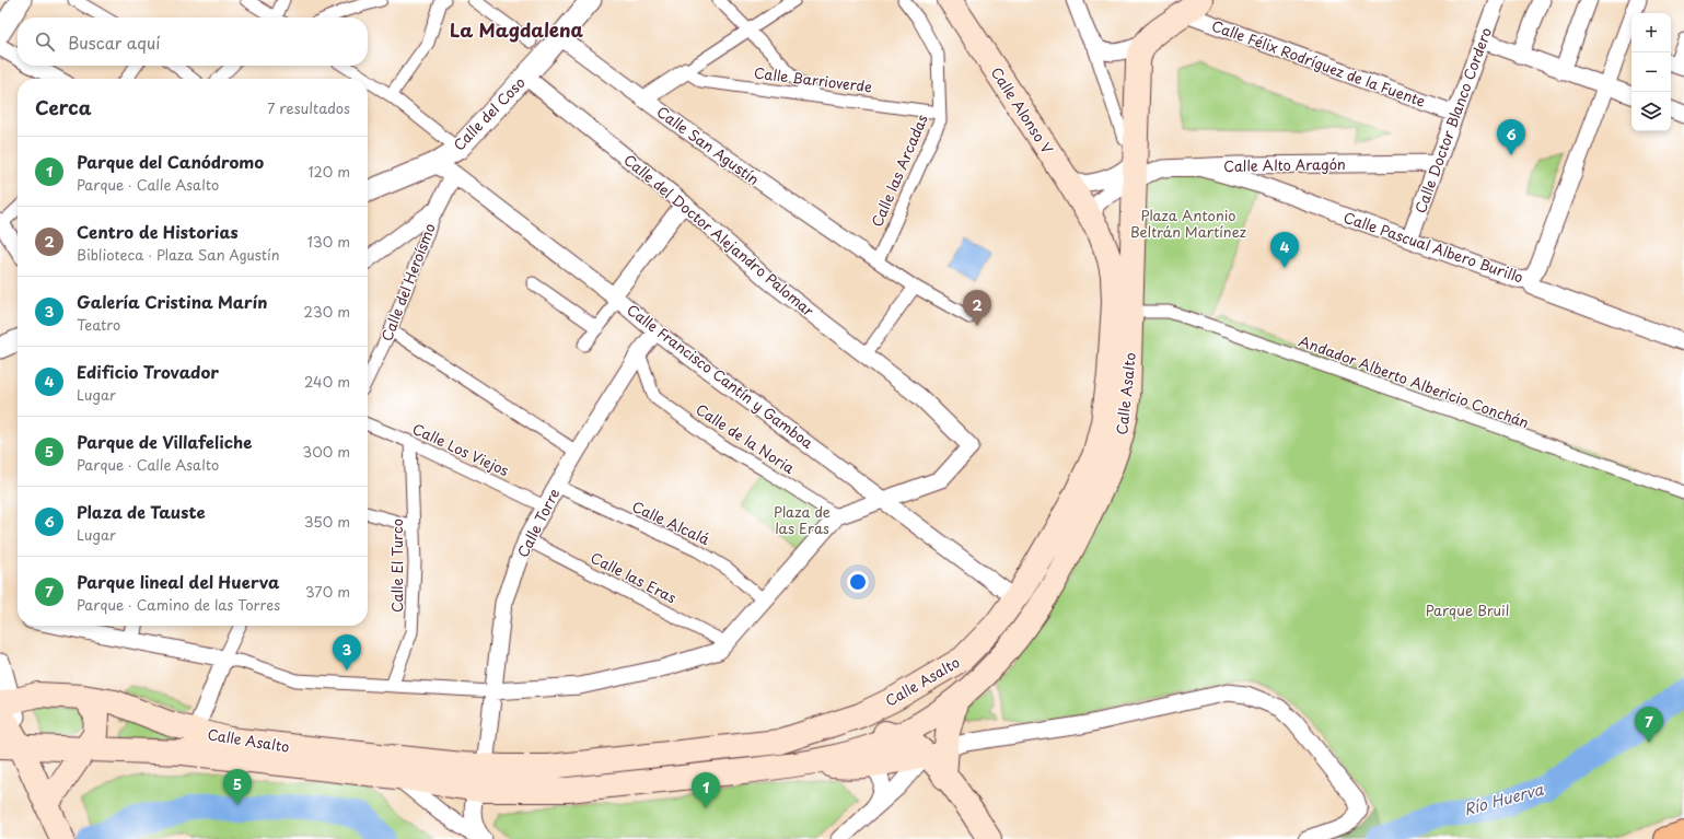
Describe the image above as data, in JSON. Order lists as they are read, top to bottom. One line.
{"streets":{"main road":["Calle Alonso V","Calle Asalto"],"street":["Calle Félix Rodríguez de la Fuente","Calle Barrioverde","Calle del Coso","Calle Doctor Blanco Cordero","Calle San Agustín","Calle Alto Aragón","Calle las Arcadas","Calle del Doctor Alejandro Palomar","Calle Pascual Albero Burillo","Calle del Heroísmo","Calle Francisco Cantín y Gamboa","Andador Alberto Albericio Conchán","Calle de la Noria","Calle Los Viejos","Calle Torre","Calle Alcalá","Calle El Turco","Calle las Eras"]},"crossings":[["Calle Félix Rodríguez de la Fuente","Calle Doctor Blanco Cordero"],["Calle Félix Rodríguez de la Fuente","Calle Asalto"],["Calle Barrioverde","Calle las Arcadas"],["Calle Alonso V","Calle Alto Aragón"],["Calle Alonso V","Calle Asalto"],["Calle del Coso","Calle San Agustín"],["Calle del Coso","Calle del Doctor Alejandro Palomar"],["Calle del Coso","Calle Francisco Cantín y Gamboa"],["Calle Doctor Blanco Cordero","Calle Alto Aragón"],["Calle Doctor Blanco Cordero","Calle Pascual Albero Burillo"],["Calle Alto Aragón","Calle Pascual Albero Burillo"],["Calle Alto Aragón","Calle Asalto"],["Calle del Doctor Alejandro Palomar","Calle Francisco Cantín y Gamboa"],["Calle del Heroísmo","Calle Francisco Cantín y Gamboa"],["Calle Francisco Cantín y Gamboa","Calle Asalto"],["Calle Francisco Cantín y Gamboa","Calle Torre"],["Andador Alberto Albericio Conchán","Calle Asalto"],["Calle Asalto","Calle Torre"],["Calle de la Noria","Calle Torre"],["Calle Los Viejos","Calle Torre"],["Calle Los Viejos","Calle El Turco"],["Calle Torre","Calle Alcalá"],["Calle Torre","Calle las Eras"]],"districts":["La Magdalena"],"water":["Río Huerva"],"parks":["Plaza Antonio Beltrán Martínez","Plaza de las Eras","Parque Bruil"],"page":{"map_buttons":["+","−"],"search":"Buscar aquí","heading":["Cerca","7 resultados"],"pins":["6","4","2","3","7","5","1"],"list":[{"mark":"1","name":"Parque del Canódromo","note":"Parque · Calle Asalto","value":"120 m"},{"mark":"2","name":"Centro de Historias","note":"Biblioteca · Plaza San Agustín","value":"130 m"},{"mark":"3","name":"Galería Cristina Marín","note":"Teatro","value":"230 m"},{"mark":"4","name":"Edificio Trovador","note":"Lugar","value":"240 m"},{"mark":"5","name":"Parque de Villafeliche","note":"Parque · Calle Asalto","value":"300 m"},{"mark":"6","name":"Plaza de Tauste","note":"Lugar","value":"350 m"},{"mark":"7","name":"Parque lineal del Huerva","note":"Parque · Camino de las Torres","value":"370 m"}]}}
